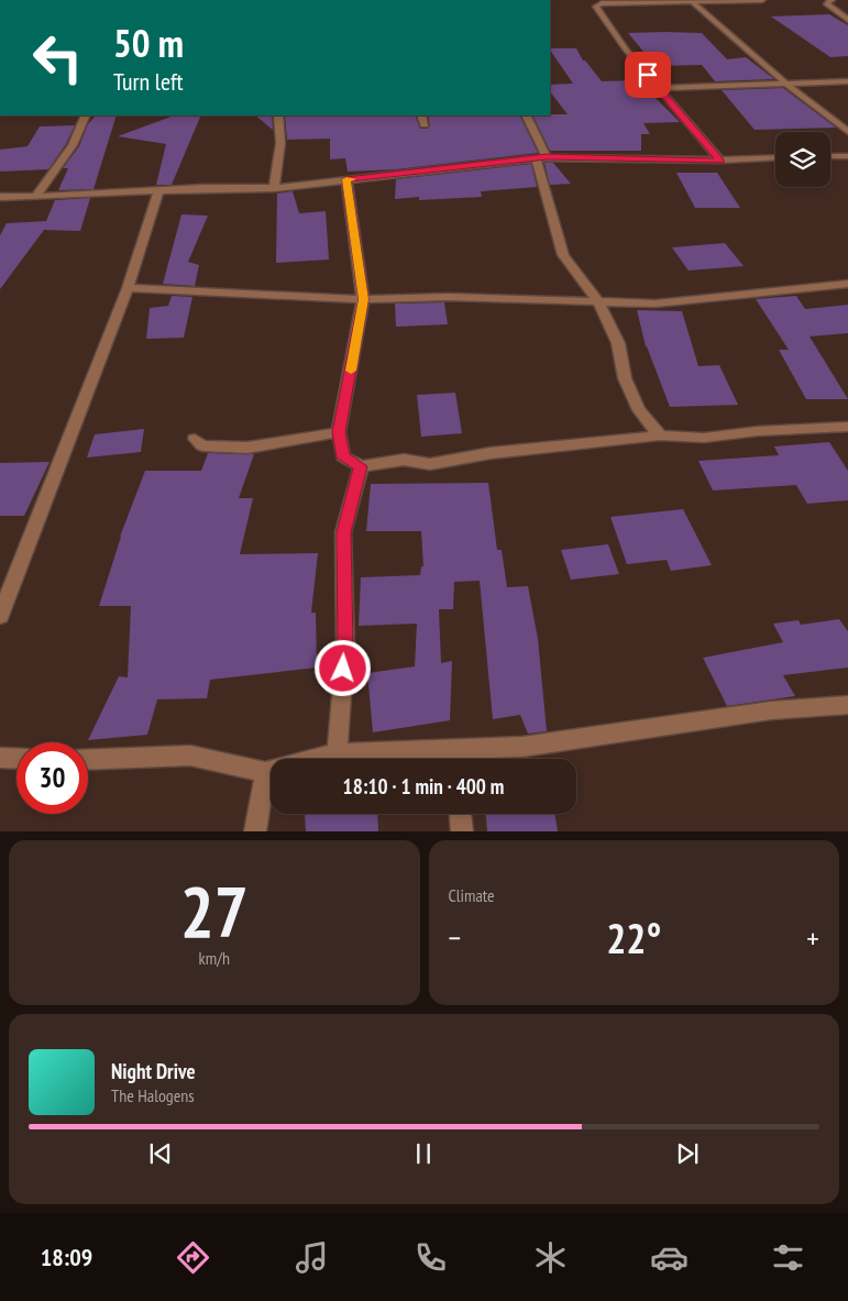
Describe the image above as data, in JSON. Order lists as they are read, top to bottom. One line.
{"page":{"turn":["50 m","Turn left"],"limit":"30","trip":"18:10 · 1 min · 400 m","tile":[["27","km/h"],"Climate"],"heat":["−","22°","+"],"song":["Night Drive","The Halogens"],"tabs":"18:09"}}
